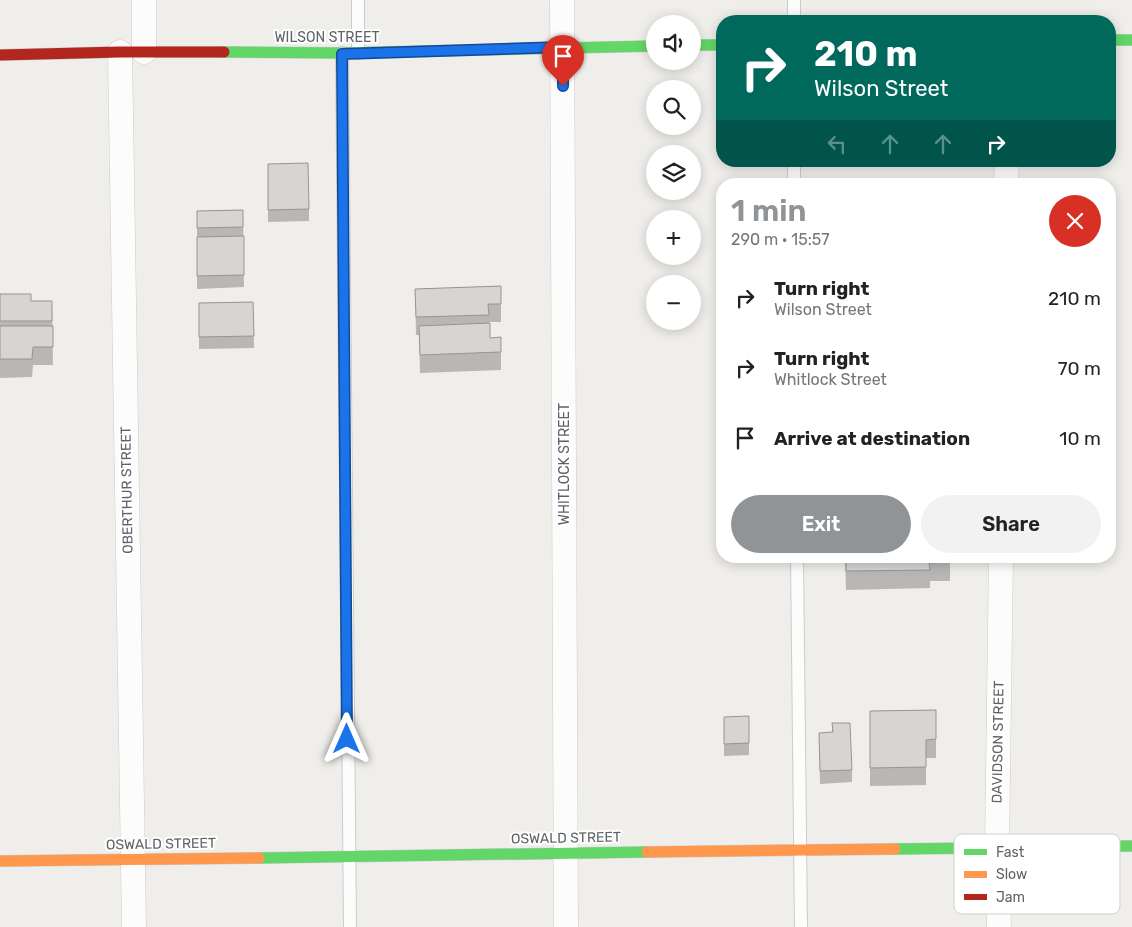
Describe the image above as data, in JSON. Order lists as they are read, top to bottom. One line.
{"streets":{"street":["WILSON STREET","WHITLOCK STREET","OBERTHUR STREET","DAVIDSON STREET","OSWALD STREET"]},"crossings":[["WILSON STREET","WHITLOCK STREET"],["WILSON STREET","OBERTHUR STREET"],["WHITLOCK STREET","OSWALD STREET"],["OBERTHUR STREET","OSWALD STREET"]],"legend":["Fast","Slow","Jam"],"page":{"map_buttons":["+","−"],"turn":["210 m","Wilson Street"],"heading":["1 min","290 m · 15:57"],"list":[{"name":"Turn right","note":"Wilson Street","value":"210 m"},{"name":"Turn right","note":"Whitlock Street","value":"70 m"},{"name":"Arrive at destination","value":"10 m"}],"buttons":["Exit","Share"]}}
